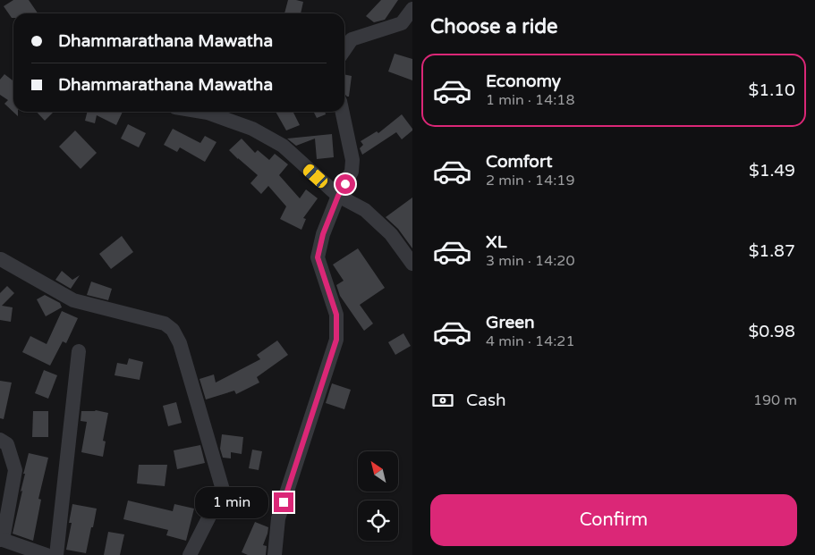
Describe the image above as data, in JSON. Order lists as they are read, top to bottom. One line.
{"north":"top left","page":{"heading":"Choose a ride","banner":["Dhammarathana Mawatha","Dhammarathana Mawatha"],"list":[{"name":"Economy","note":"1 min · 14:18","value":"$1.10"},{"name":"Comfort","note":"2 min · 14:19","value":"$1.49"},{"name":"XL","note":"3 min · 14:20","value":"$1.87"},{"name":"Green","note":"4 min · 14:21","value":"$0.98"}],"pay":["Cash","190 m"],"buttons":"Confirm","bubble":"1 min"}}
